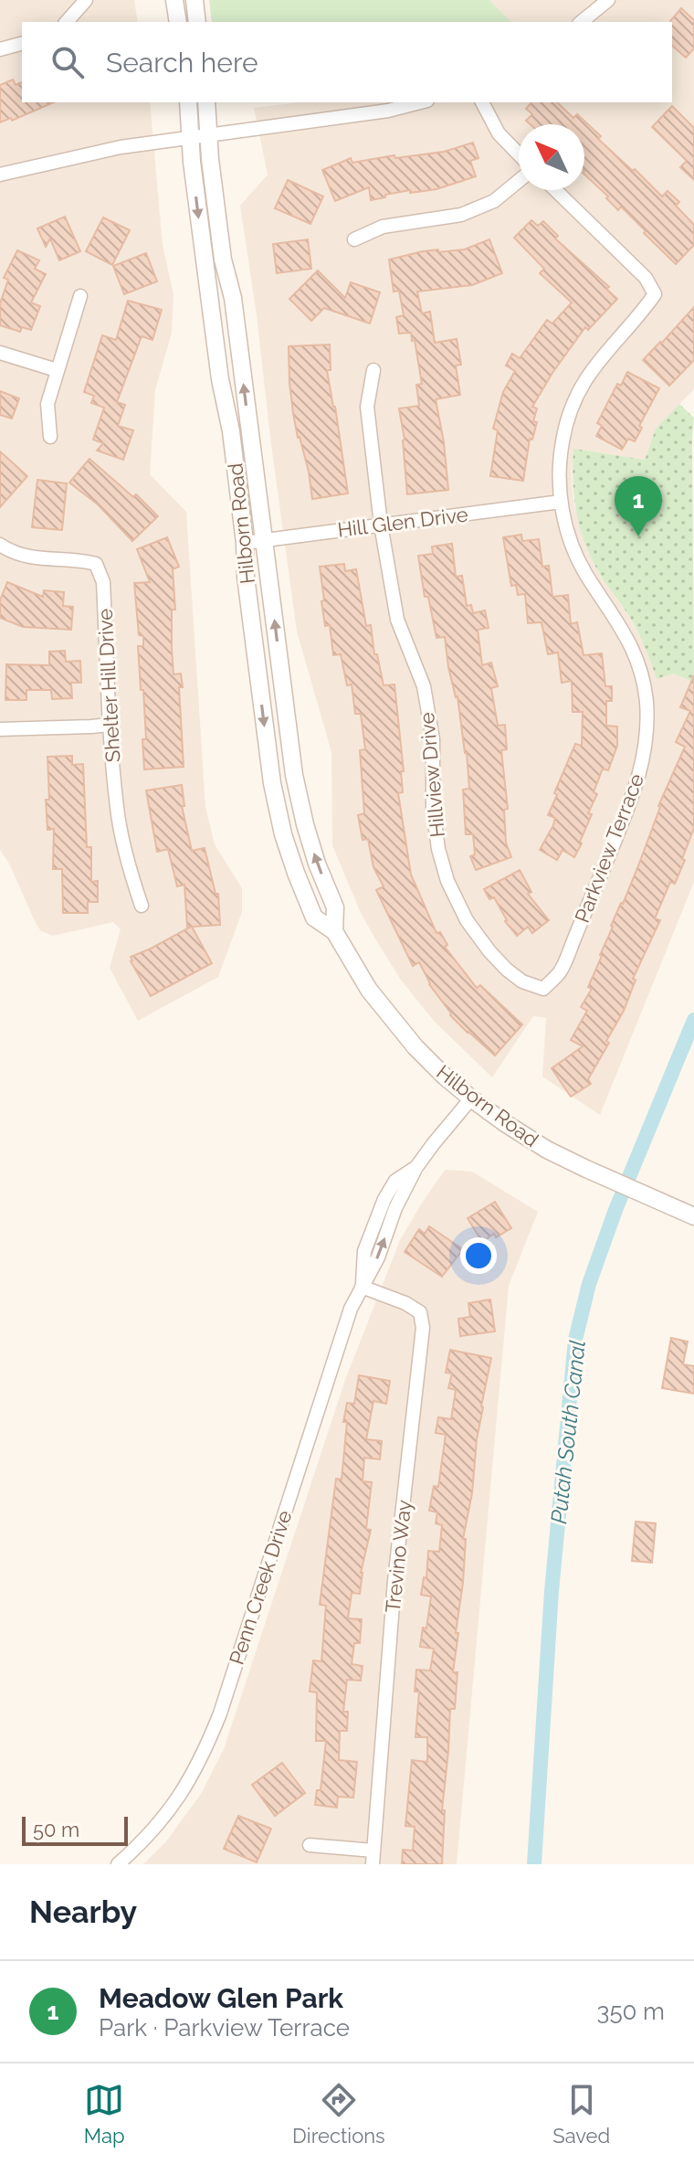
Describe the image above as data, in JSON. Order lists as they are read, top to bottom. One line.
{"streets":{"street":["Hill Glen Drive","Hilborn Road","Shelter Hill Drive","Hillview Drive","Parkview Terrace","Trevino Way","Penn Creek Drive"]},"crossings":[["Hill Glen Drive","Hilborn Road"],["Hill Glen Drive","Hillview Drive"],["Hill Glen Drive","Parkview Terrace"],["Hilborn Road","Penn Creek Drive"],["Hillview Drive","Parkview Terrace"],["Trevino Way","Penn Creek Drive"]],"water":["Putah South Canal"],"scale_bar":"50 m","north":"top left","page":{"search":"Search here","pins":"1","scale":"50 m","heading":"Nearby","list":[{"mark":"1","name":"Meadow Glen Park","note":"Park · Parkview Terrace","value":"350 m"}],"nav":["Map","Directions","Saved"]}}
